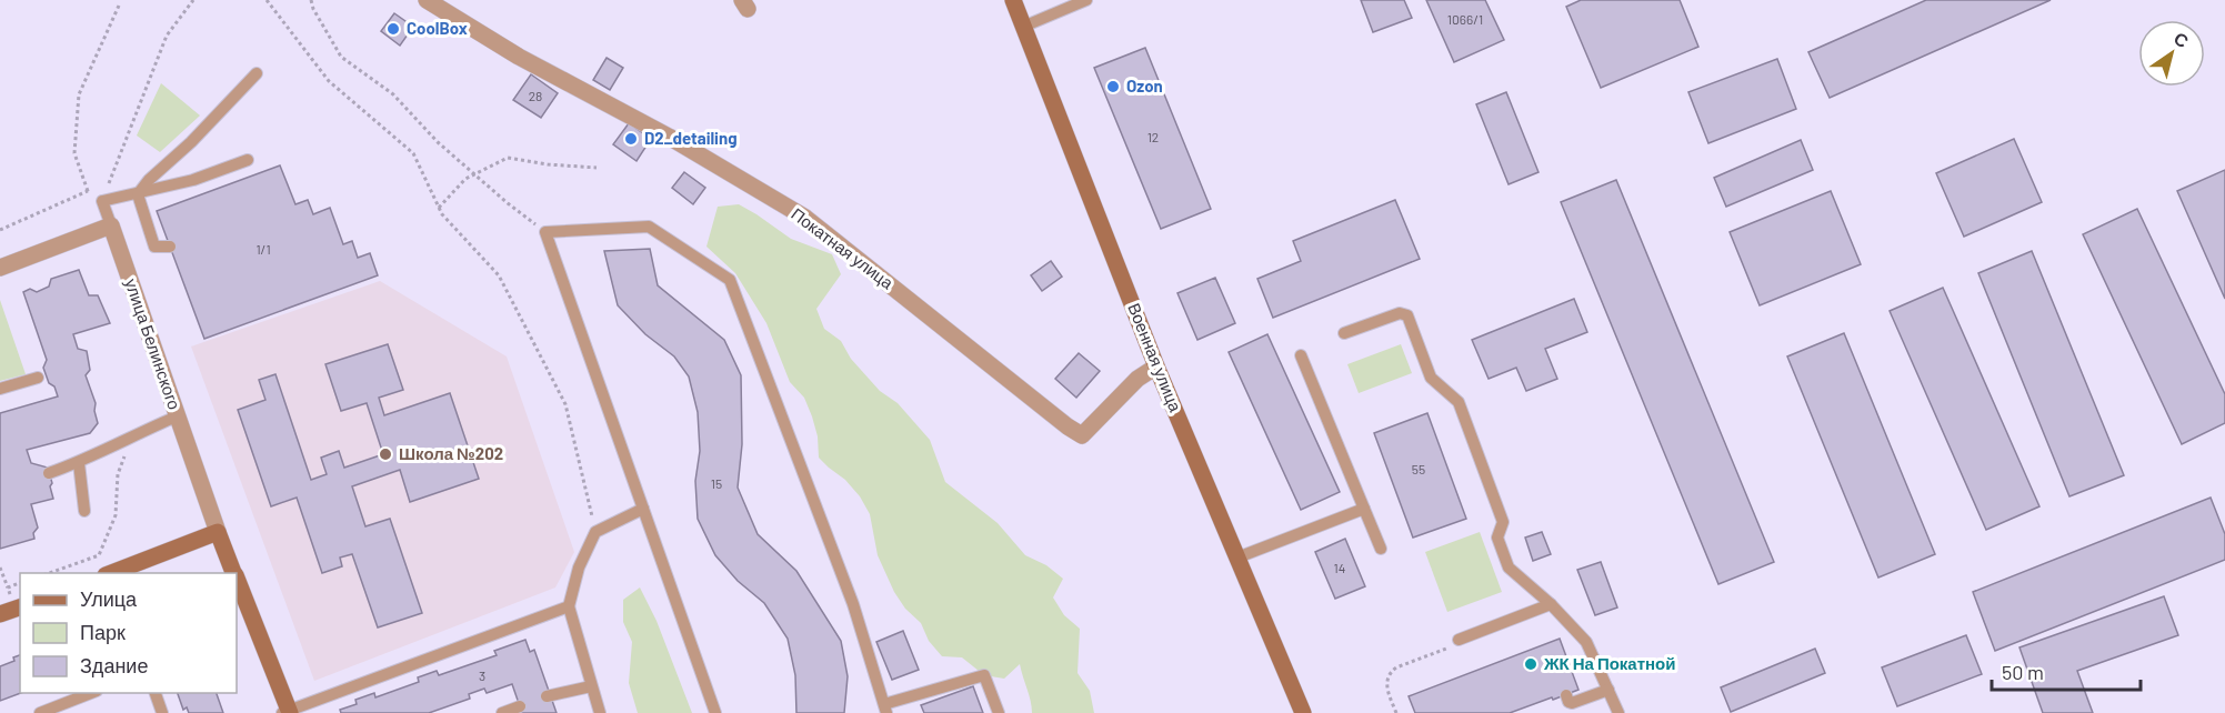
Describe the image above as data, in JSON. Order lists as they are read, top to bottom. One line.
{"streets":{"main road":["улица Белинского","Военная улица"],"street":["Покатная улица"]},"crossings":[["Покатная улица","Военная улица"]],"places":["CoolBox","Ozon","D2_detailing","Школа №202","ЖК На Покатной"],"house_numbers":["1066/1","28","12","1/1","55","15","14","3"],"legend":["Улица","Парк","Здание"],"scale_bar":"50 m","north":"top right"}
